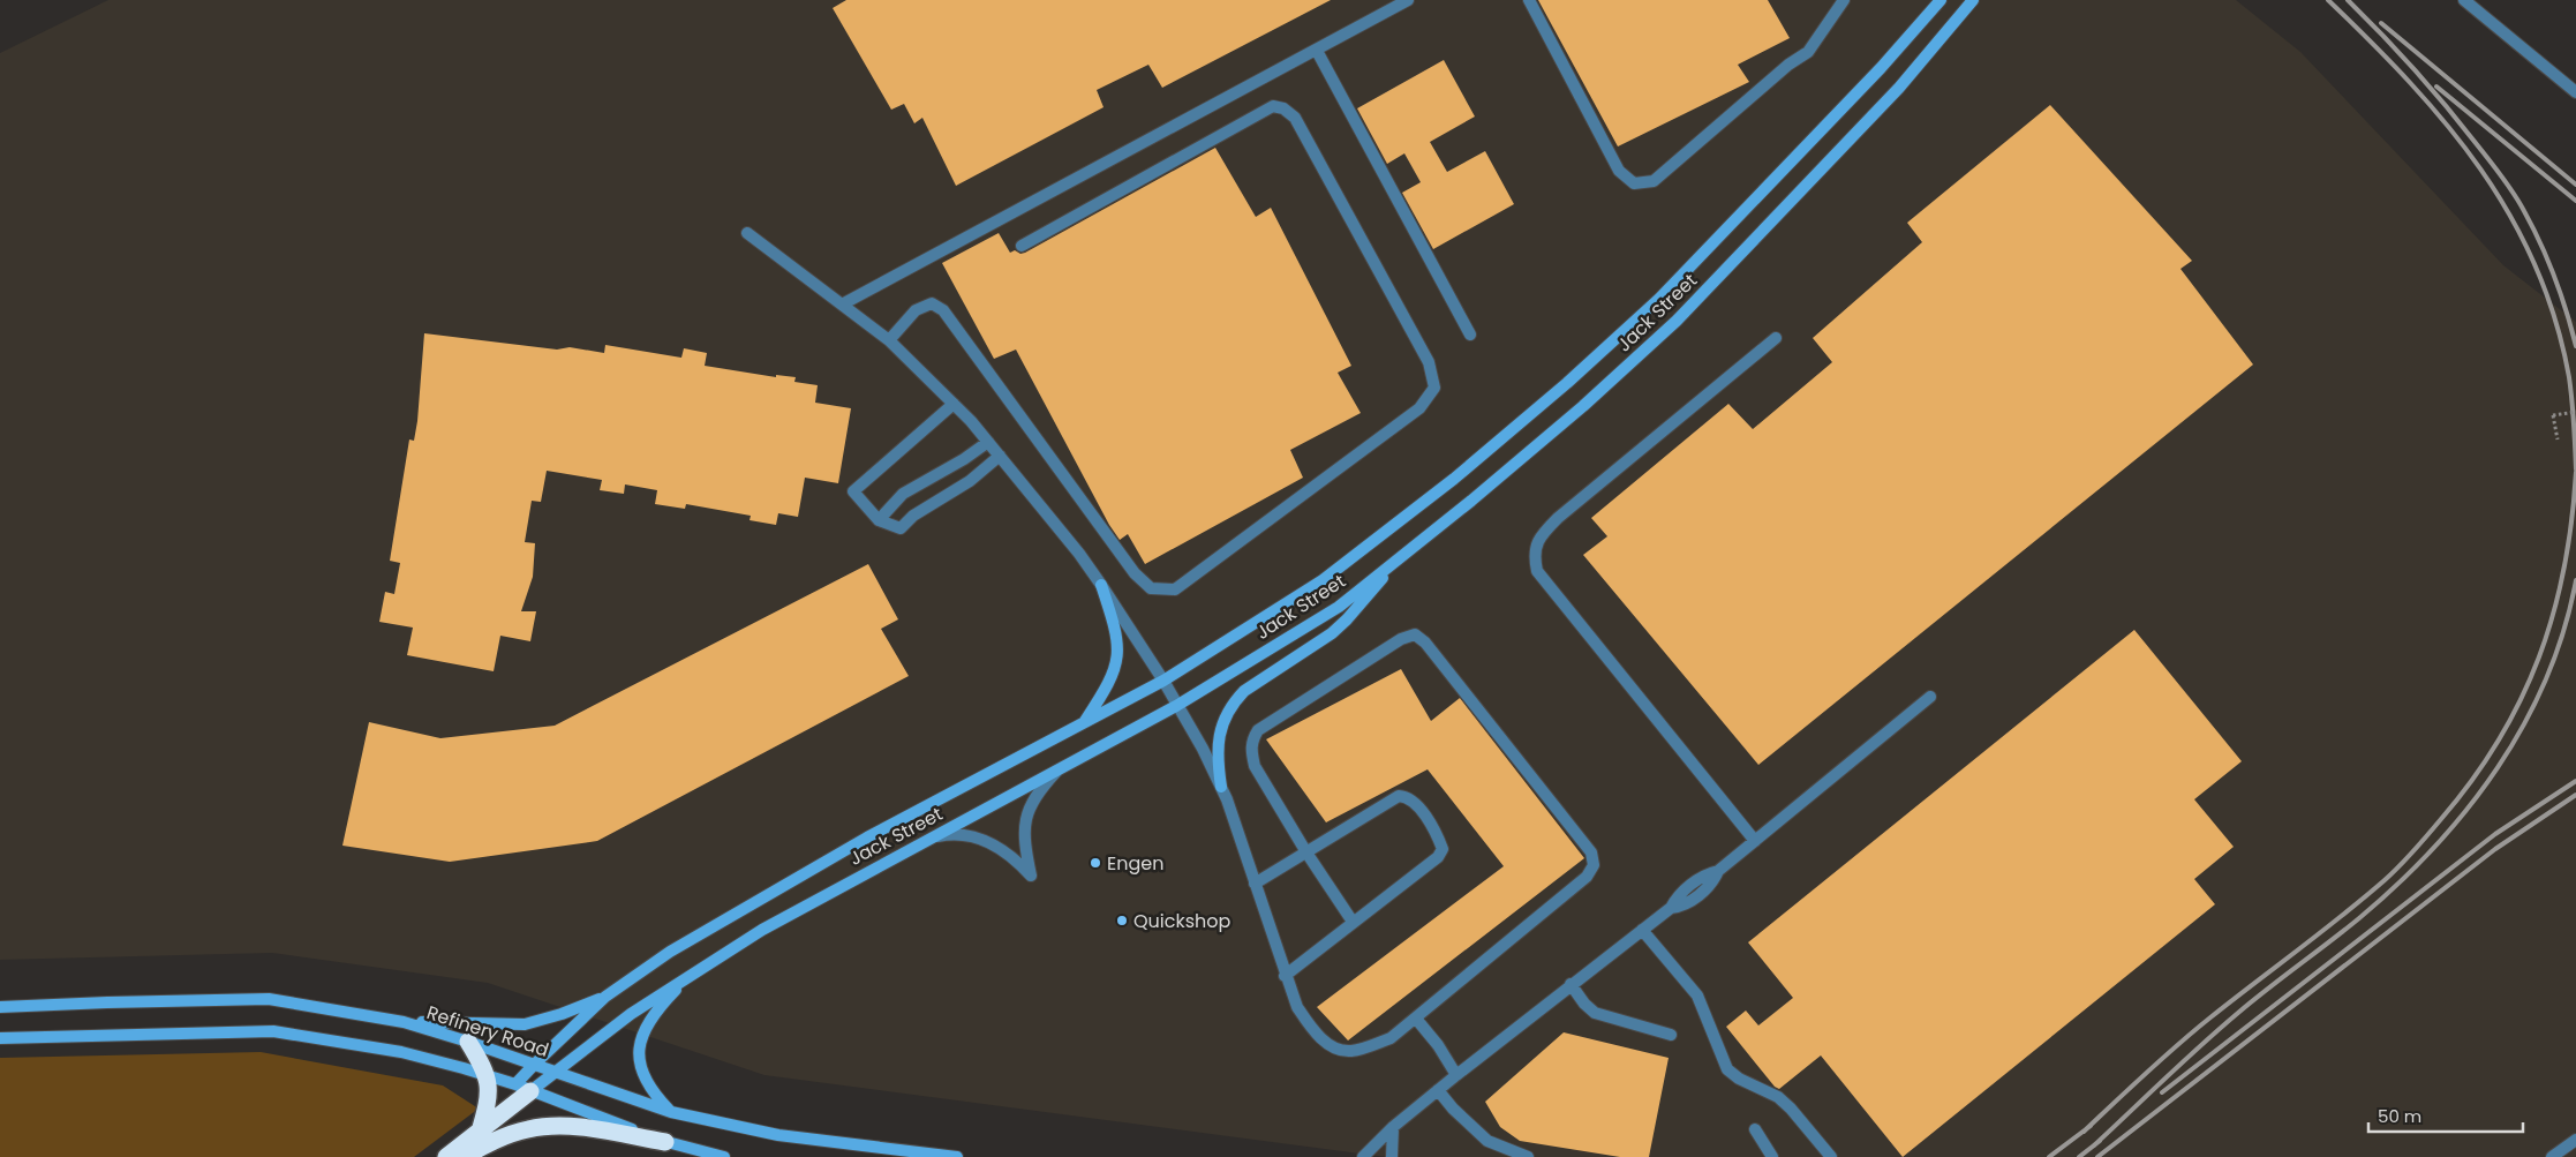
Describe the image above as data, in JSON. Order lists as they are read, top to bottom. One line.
{"streets":{"main road":["Jack Street","Refinery Road"]},"crossings":[["Jack Street","Refinery Road"]],"places":["Engen","Quickshop"],"scale_bar":"50 m"}
